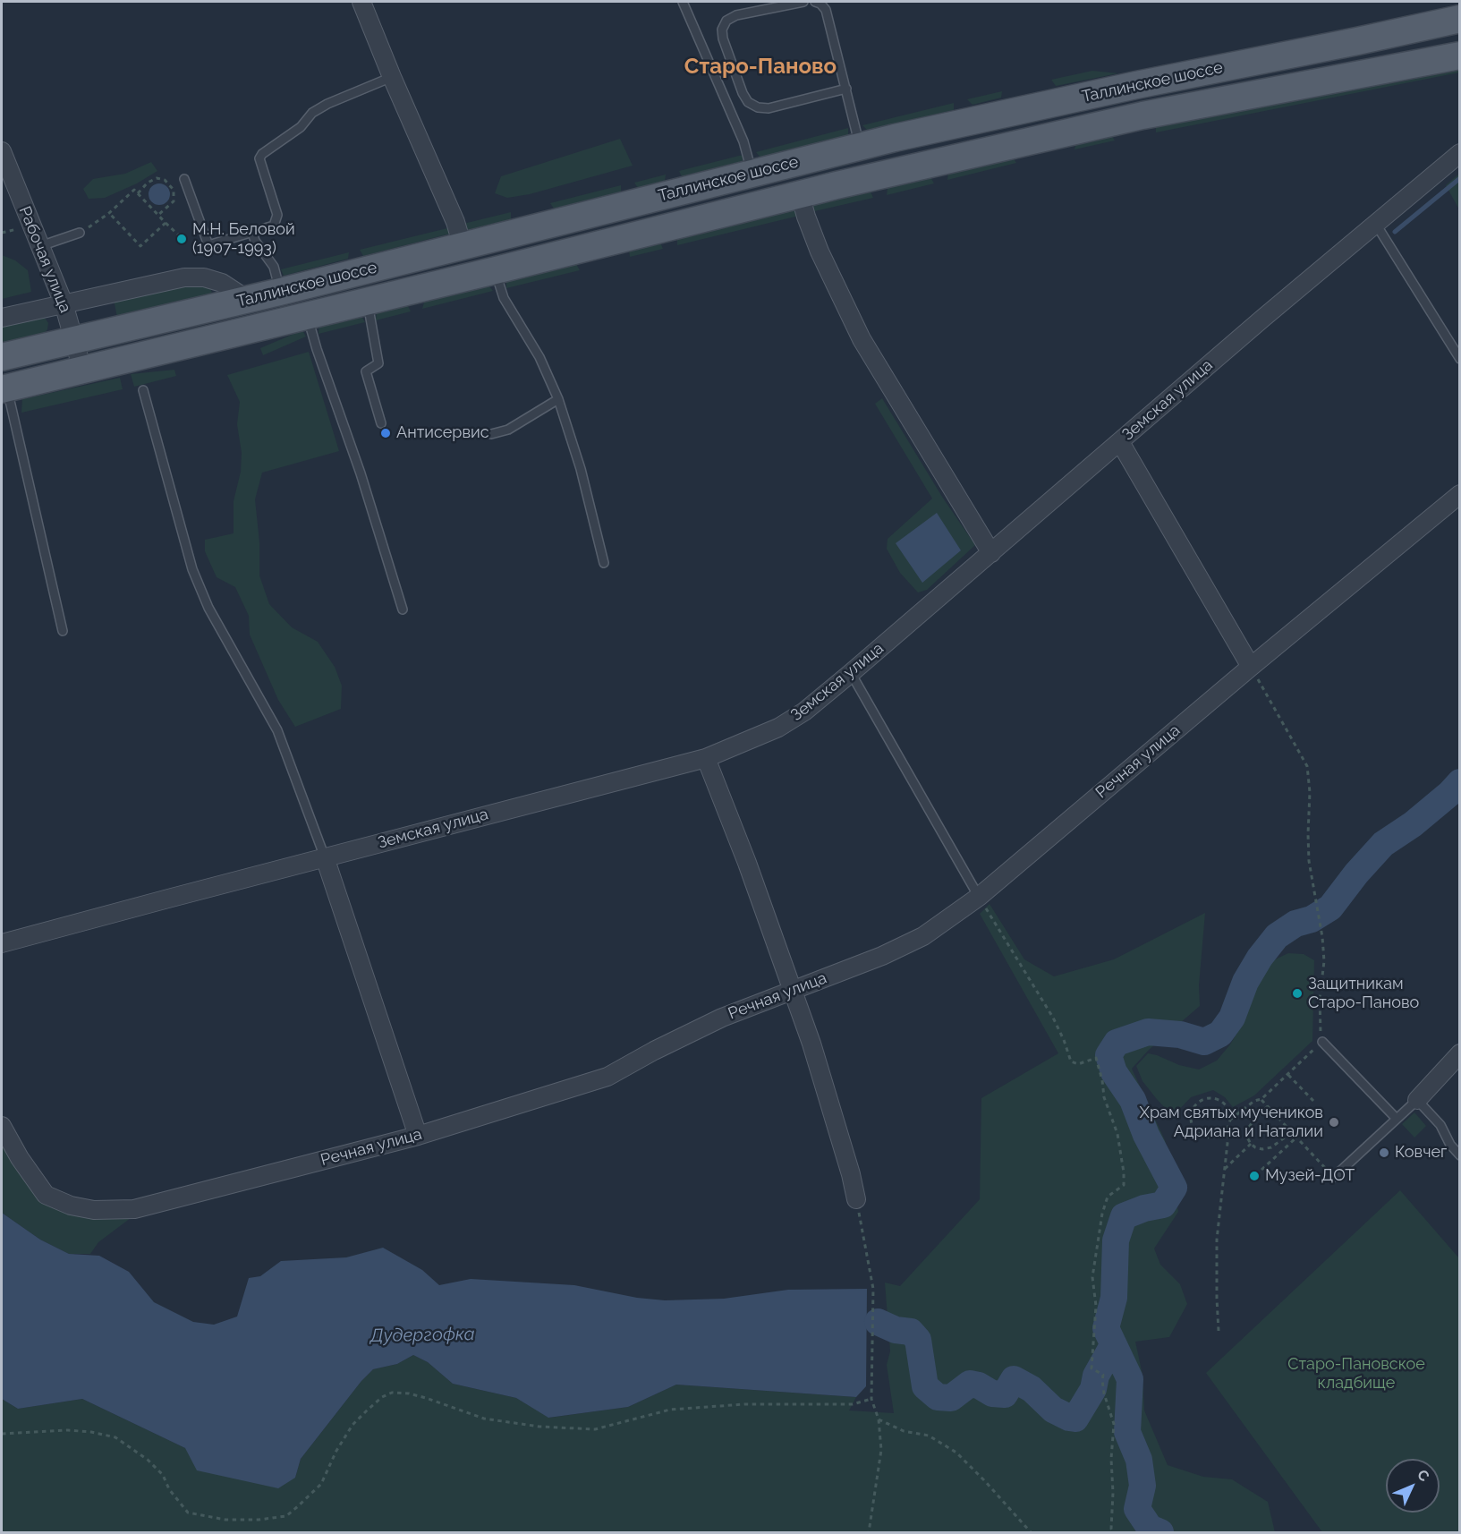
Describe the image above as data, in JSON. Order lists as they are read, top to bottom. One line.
{"streets":{"main road":["Таллинское шоссе"],"street":["Рабочая улица","Земская улица","Речная улица"]},"crossings":[["Таллинское шоссе","Рабочая улица"]],"districts":["Старо-Паново"],"water":["Дудергофка"],"parks":["Старо-Пановское кладбище"],"places":["М.Н. Беловой (1907-1993)","Антисервис","Защитникам Старо-Паново","Храм святых мучеников Адриана и Наталии","Ковчег","Музей-ДОТ"],"north":"top right"}
